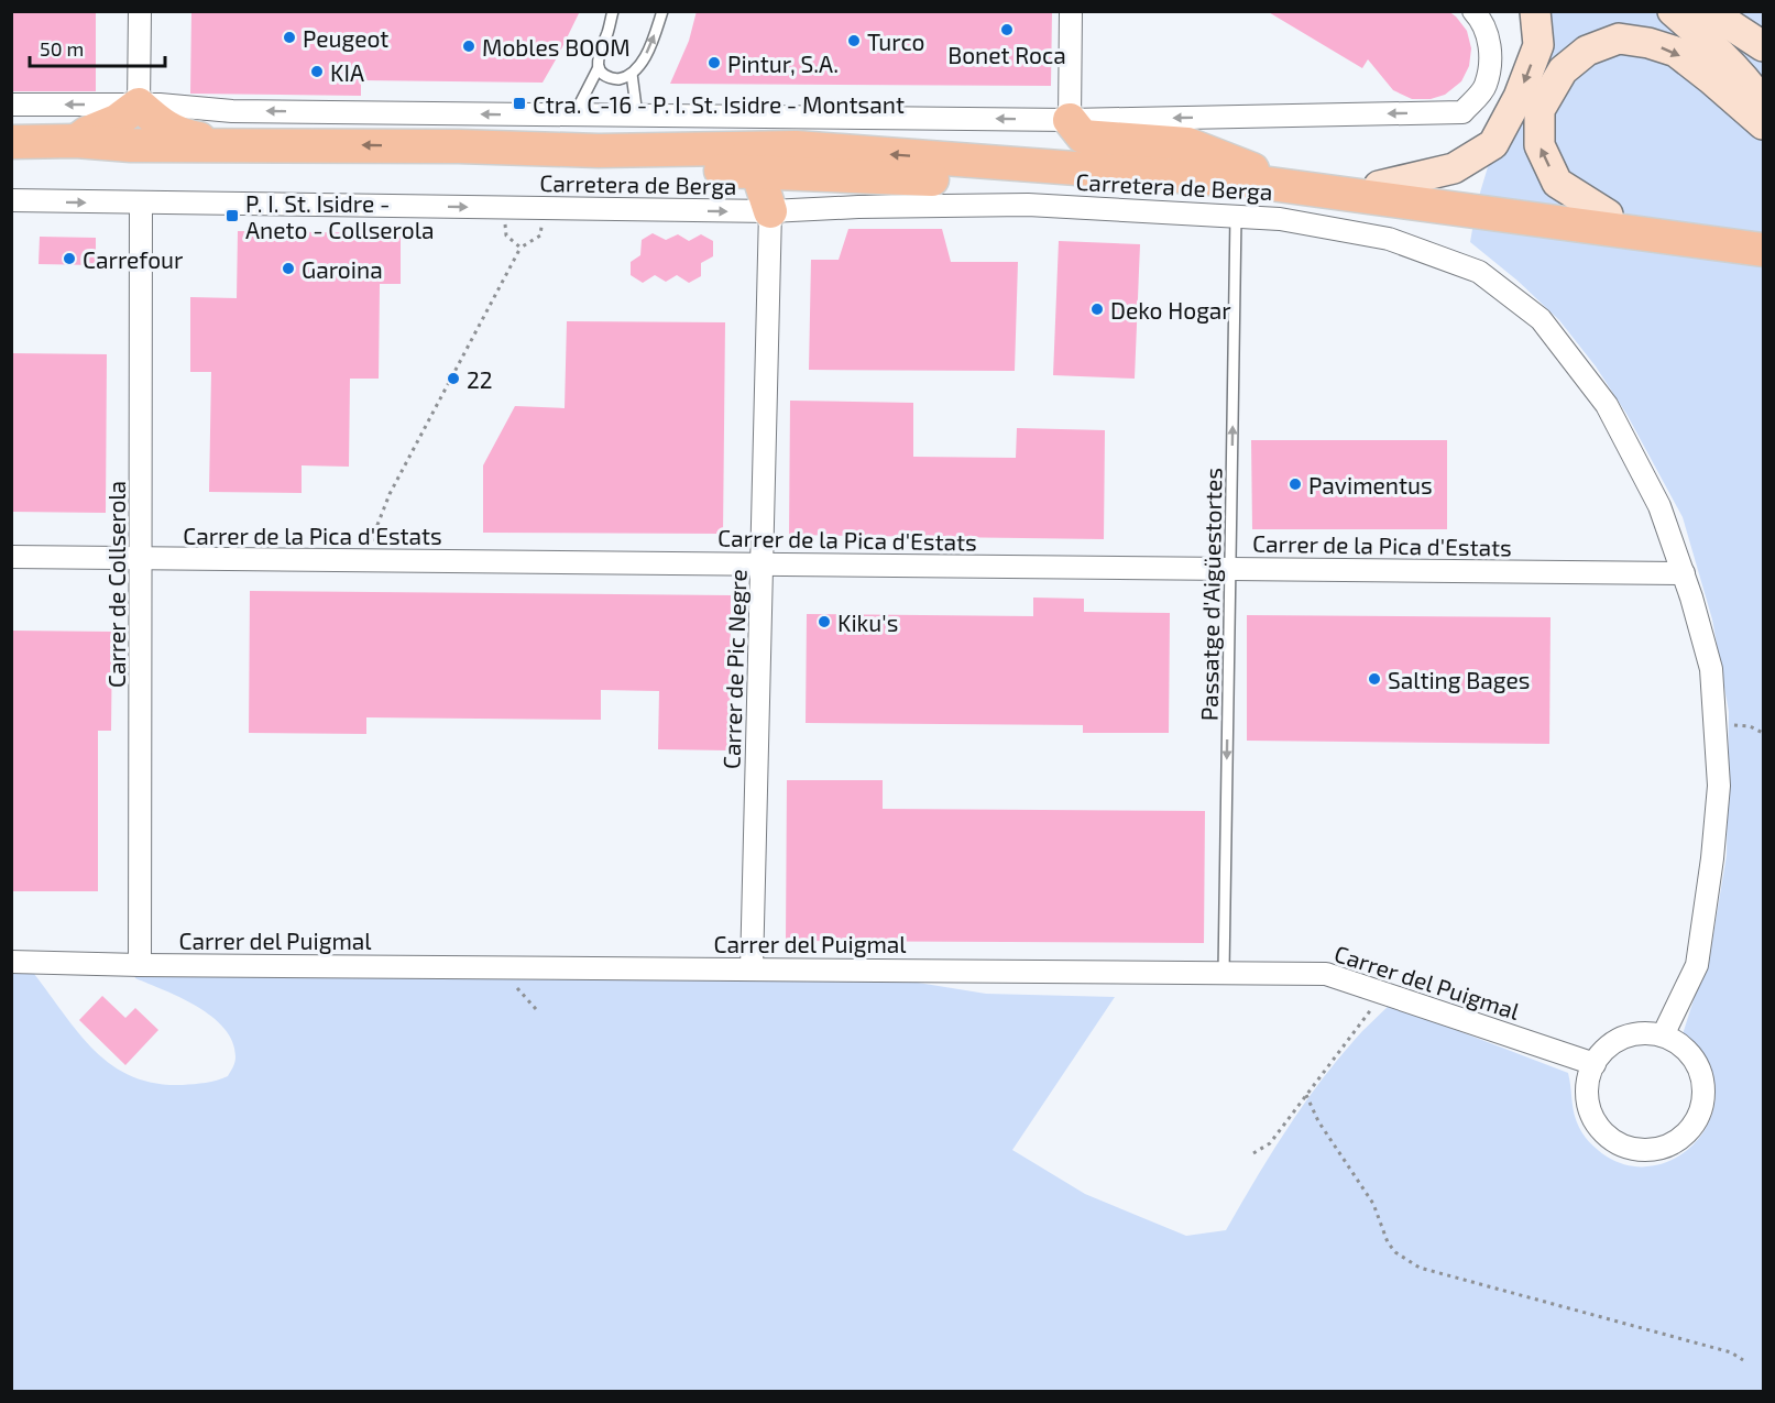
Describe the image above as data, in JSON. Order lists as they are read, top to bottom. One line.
{"streets":{"street":["Carretera de Berga","Carrer de la Pica d'Estats","Carrer de Collserola","Carrer de Pic Negre","Carrer del Puigmal"],"lane":["Passatge d'Aigüestortes"]},"crossings":[["Carretera de Berga","Carrer de la Pica d'Estats"],["Carretera de Berga","Carrer de Collserola"],["Carretera de Berga","Passatge d'Aigüestortes"],["Carretera de Berga","Carrer de Pic Negre"],["Carretera de Berga","Carrer del Puigmal"],["Carrer de la Pica d'Estats","Carrer de Collserola"],["Carrer de la Pica d'Estats","Passatge d'Aigüestortes"],["Carrer de la Pica d'Estats","Carrer de Pic Negre"],["Carrer de Collserola","Carrer del Puigmal"],["Passatge d'Aigüestortes","Carrer del Puigmal"],["Carrer de Pic Negre","Carrer del Puigmal"]],"places":{"other":["Bonet Roca","Peugeot","Turco","Mobles BOOM","Pintur, S.A.","KIA","Carrefour","Garoina","Deko Hogar","22","Pavimentus","Kiku's","Salting Bages"],"transit":["Ctra. C-16 - P. I. St. Isidre - Montsant","P. I. St. Isidre - Aneto - Collserola"]},"scale_bar":"50 m"}
